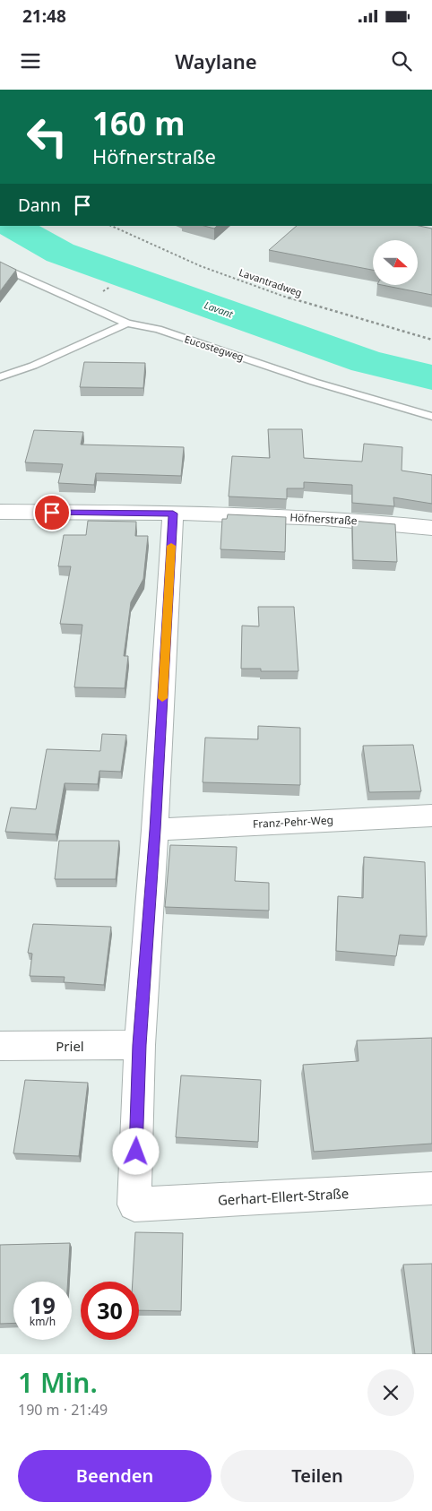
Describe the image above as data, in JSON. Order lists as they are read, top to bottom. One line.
{"streets":{"street":["Höfnerstraße","Franz-Pehr-Weg","Priel","Gerhart-Ellert-Straße"],"lane":["Eucostegweg"],"path":["Lavantradweg"]},"crossings":[["Priel","Gerhart-Ellert-Straße"]],"water":["Lavant"],"north":"right","page":{"status":"21:48","header":"Waylane","turn":["160 m","Höfnerstraße"],"then":"Dann","speed":"19 km/h","limit":"30","heading":["1 Min.","190 m · 21:49"],"buttons":["Beenden","Teilen"]}}
